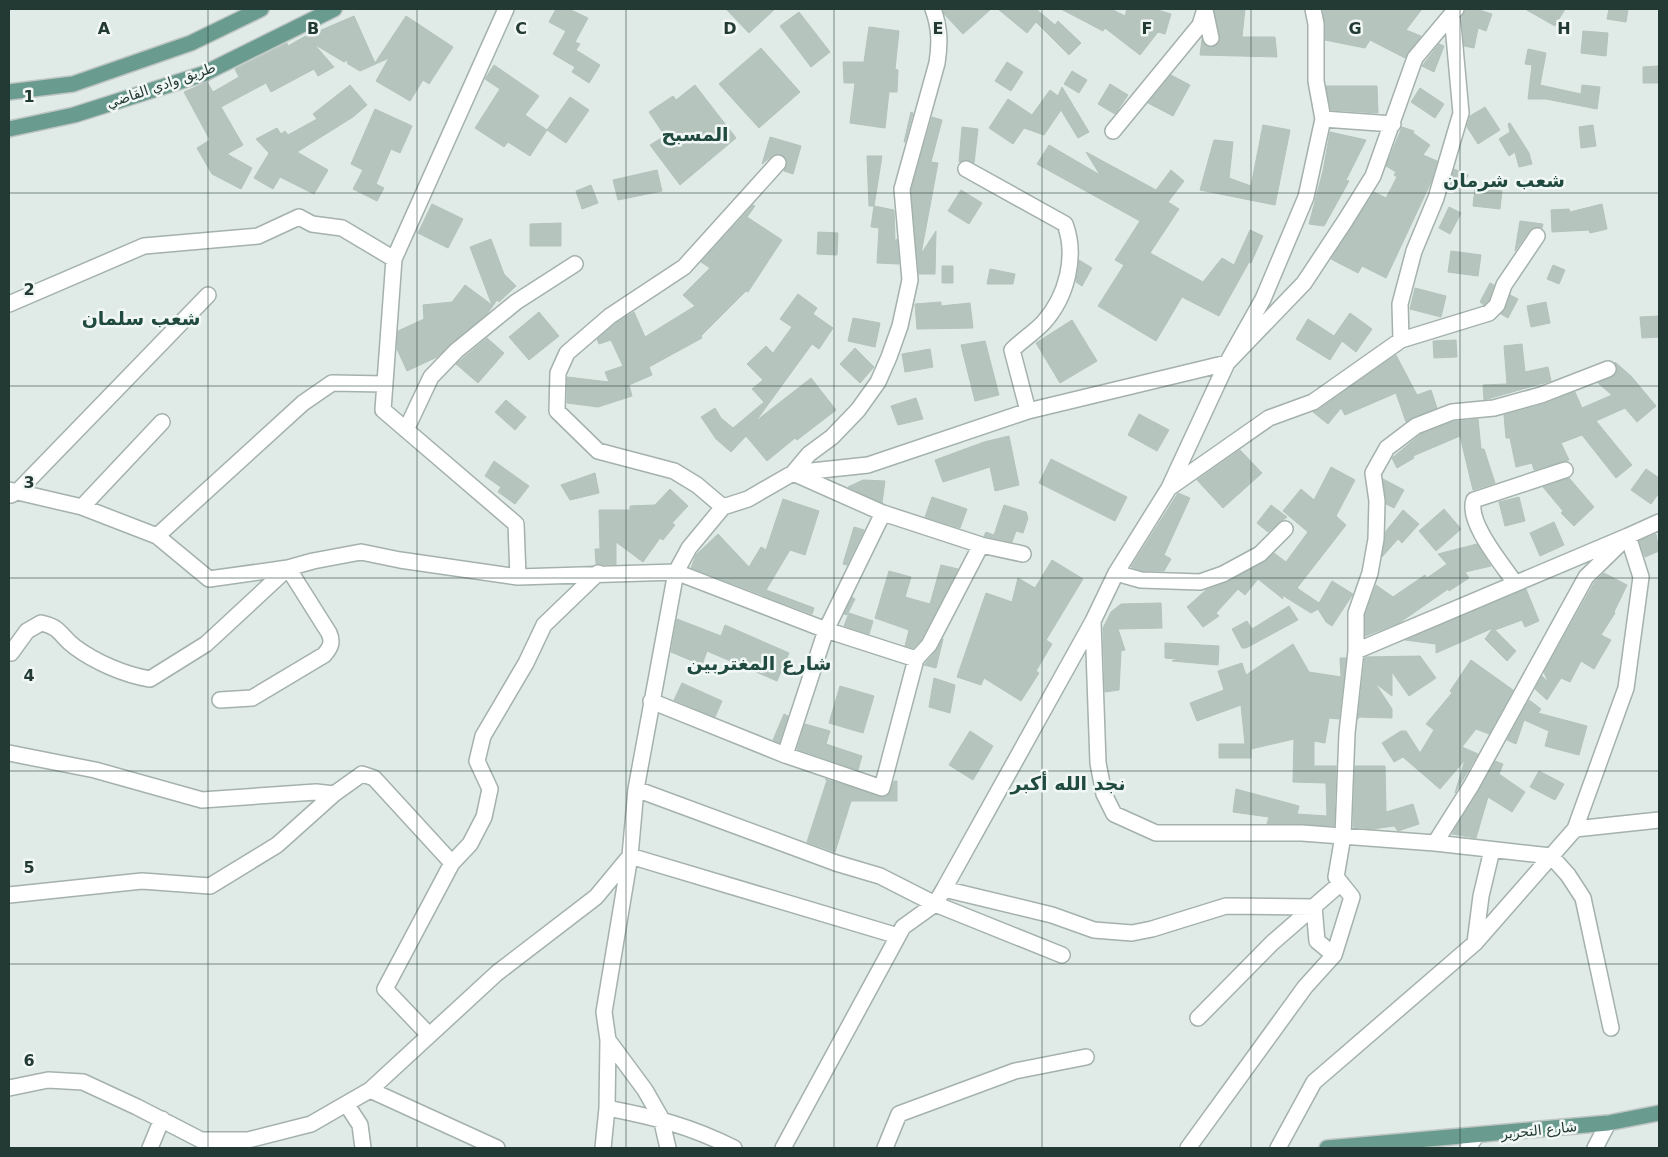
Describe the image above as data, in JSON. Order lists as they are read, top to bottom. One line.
{"streets":{"main road":["طريق وادي القاضي","شارع التحرير"]},"districts":["المسبح","شعب شرمان","شعب سلمان","شارع المغتربين","نجد الله أكبر"],"grid":{"columns":["A","B","C","D","E","F","G","H"],"rows":["1","2","3","4","5","6"]}}
